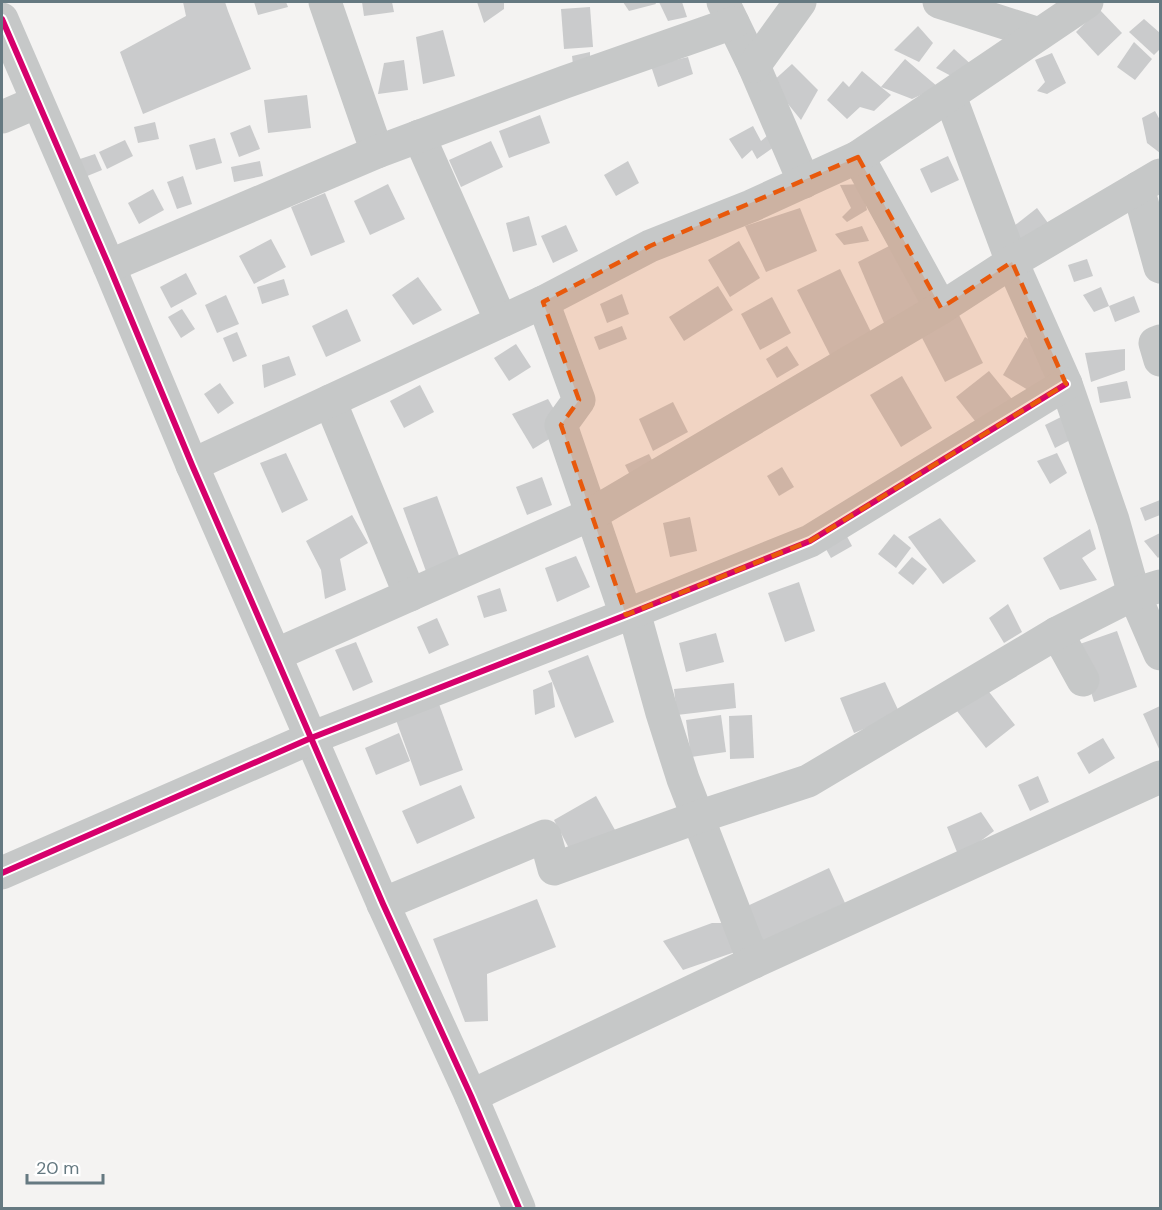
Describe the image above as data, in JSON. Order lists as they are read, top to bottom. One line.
{"scale_bar":"20 m"}
